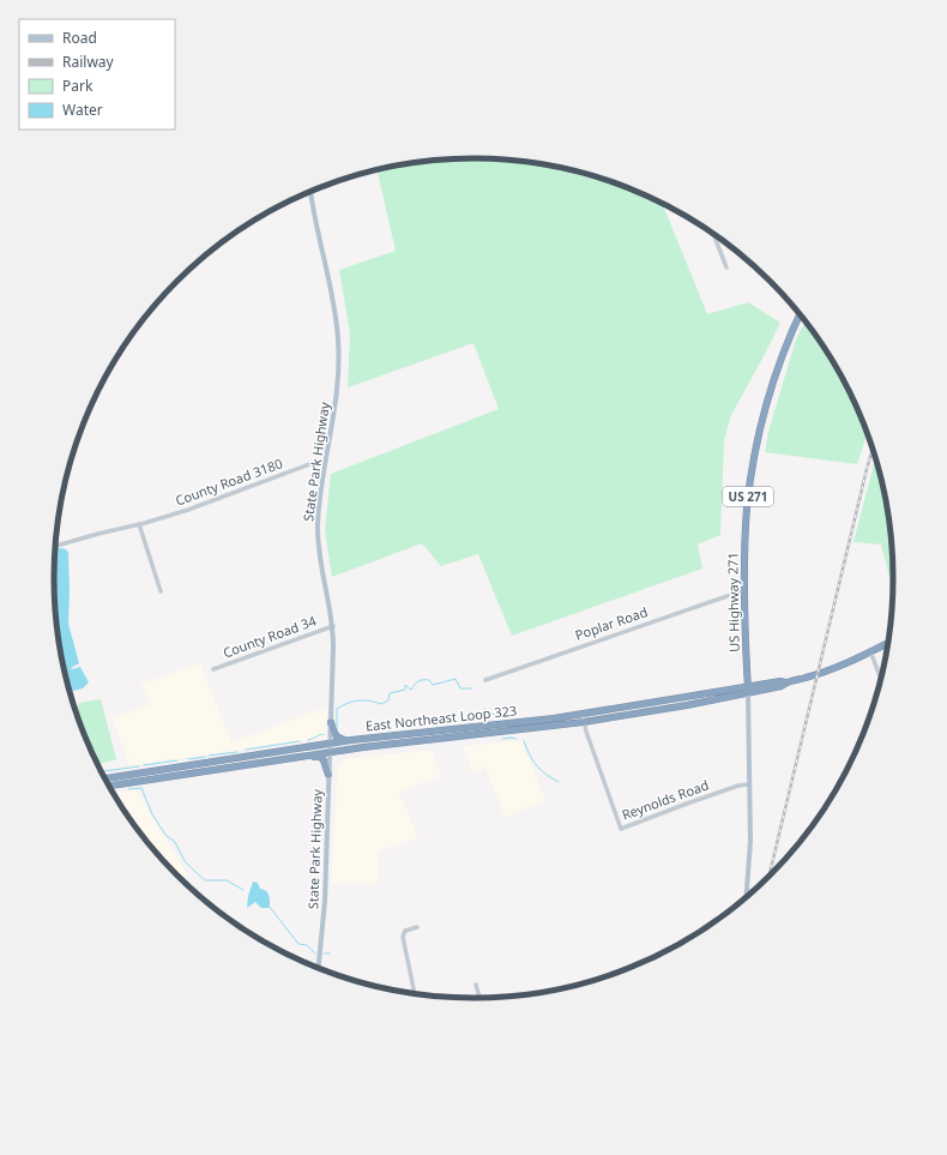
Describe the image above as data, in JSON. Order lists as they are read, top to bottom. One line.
{"streets":{"highway":["US 271","US Highway 271","East Northeast Loop 323"],"main road":["State Park Highway"],"street":["County Road 3180","Poplar Road","County Road 34","Reynolds Road"]},"crossings":[["State Park Highway","County Road 3180"],["State Park Highway","County Road 34"],["State Park Highway","East Northeast Loop 323"],["US Highway 271","Poplar Road"],["US Highway 271","East Northeast Loop 323"],["US Highway 271","Reynolds Road"],["East Northeast Loop 323","Reynolds Road"]],"legend":["Road","Railway","Park","Water"]}
